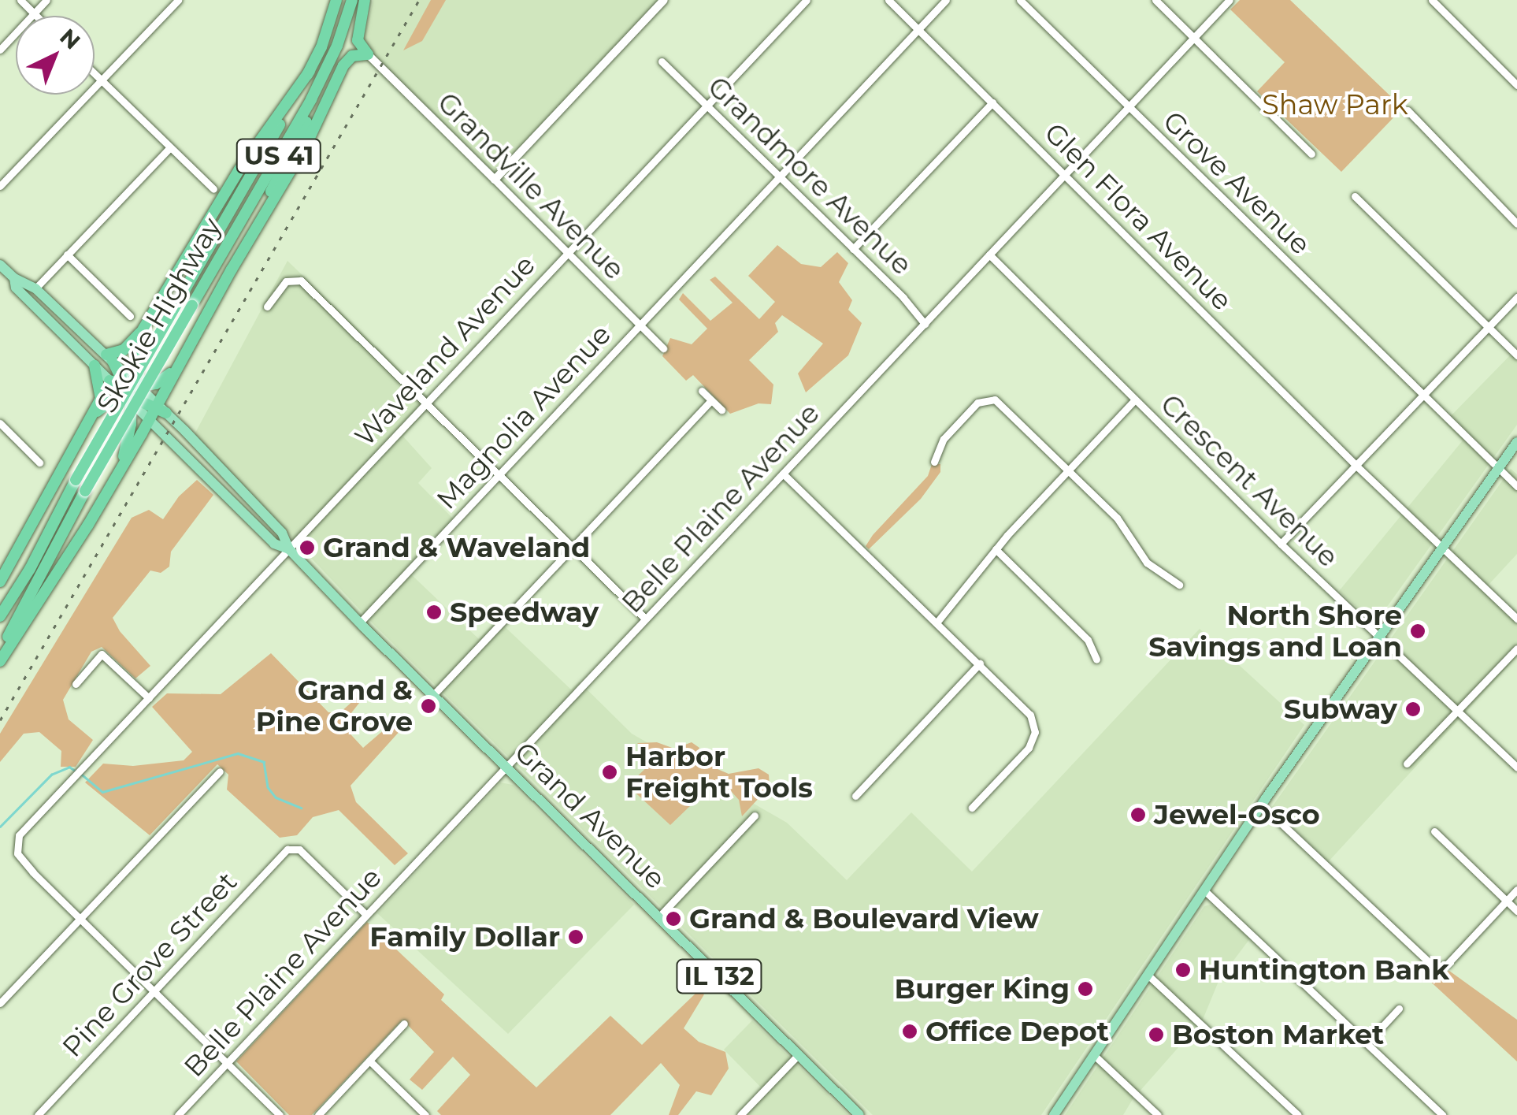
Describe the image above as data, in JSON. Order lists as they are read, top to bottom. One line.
{"streets":{"highway":["US 41","Skokie Highway"],"main road":["Grand Avenue","IL 132"],"street":["Grandmore Avenue","Grove Avenue","Grandville Avenue","Glen Flora Avenue","Waveland Avenue","Magnolia Avenue","Crescent Avenue","Belle Plaine Avenue","Pine Grove Street"]},"crossings":[["Grandmore Avenue","Waveland Avenue"],["Grandmore Avenue","Magnolia Avenue"],["Grandmore Avenue","Belle Plaine Avenue"],["Grove Avenue","Belle Plaine Avenue"],["Grandville Avenue","Waveland Avenue"],["Grandville Avenue","Magnolia Avenue"],["Glen Flora Avenue","Magnolia Avenue"],["Glen Flora Avenue","Belle Plaine Avenue"],["Waveland Avenue","Grand Avenue"],["Magnolia Avenue","Grand Avenue"],["Crescent Avenue","Belle Plaine Avenue"],["Belle Plaine Avenue","Grand Avenue"],["Belle Plaine Avenue","Pine Grove Street"]],"parks":["Shaw Park"],"places":["Grand & Waveland","Speedway","North Shore Savings and Loan","Grand & Pine Grove","Subway","Harbor Freight Tools","Jewel-Osco","Grand & Boulevard View","Family Dollar","Huntington Bank","Burger King","Office Depot","Boston Market"],"north":"top right"}
